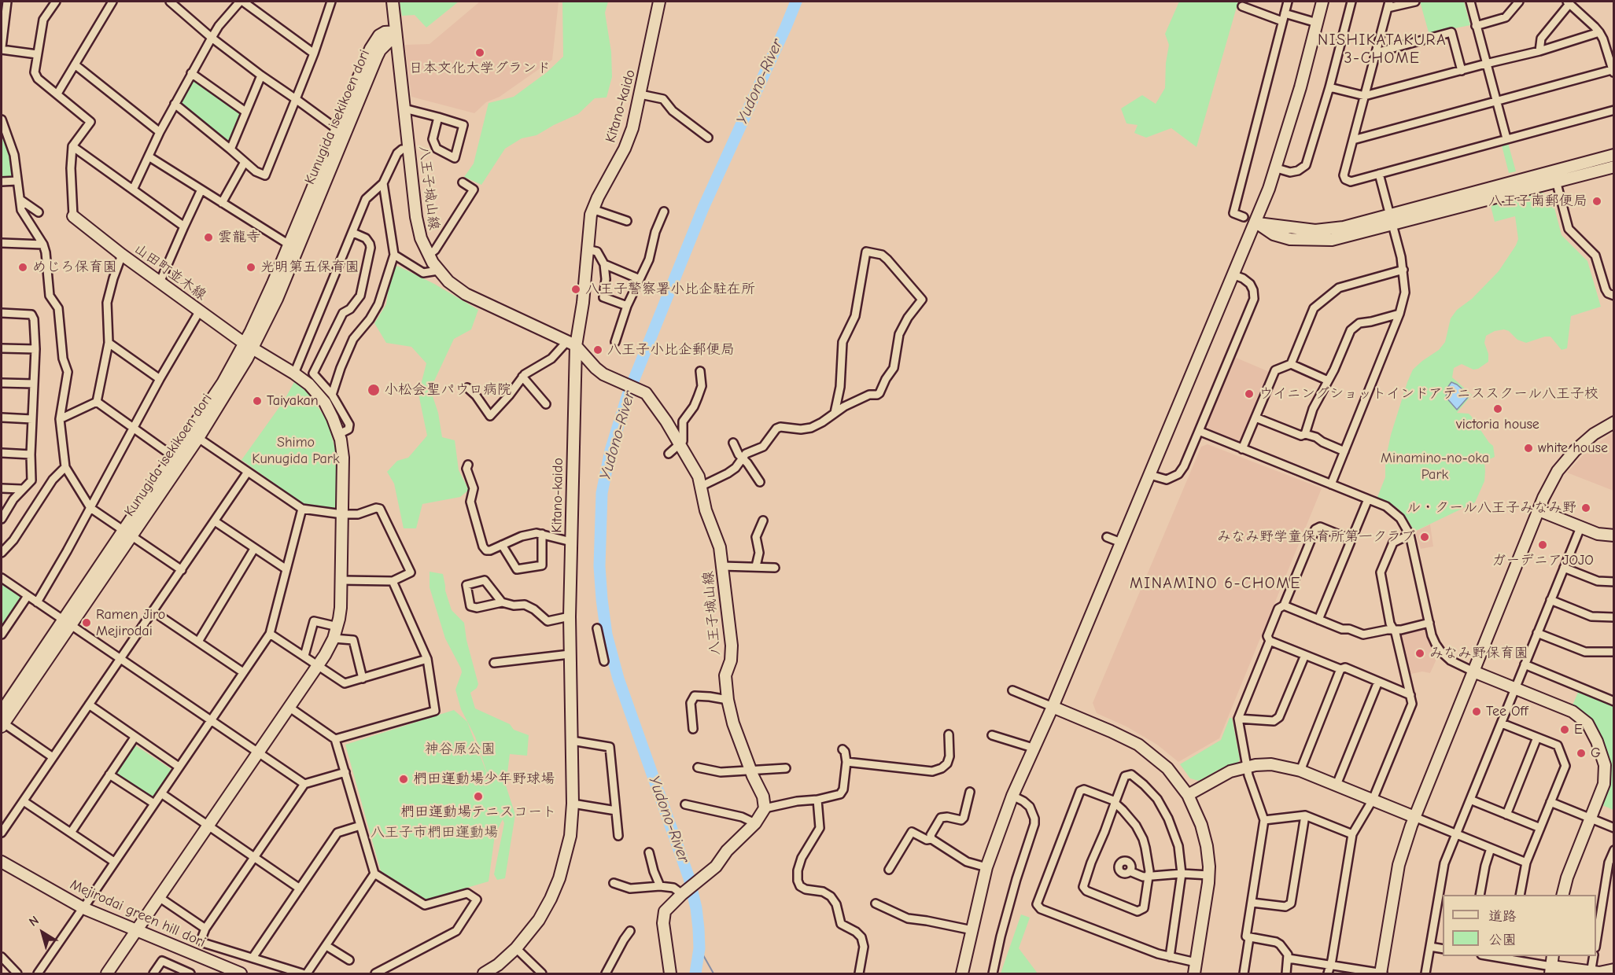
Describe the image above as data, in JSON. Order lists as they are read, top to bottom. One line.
{"streets":{"street":["Kitano-kaido","Kunugida isekikoen dori","八王子城山線","山田町並木線","Mejirodai green hill dori"]},"crossings":[["Kitano-kaido","八王子城山線"],["Kunugida isekikoen dori","八王子城山線"],["Kunugida isekikoen dori","山田町並木線"],["山田町並木線","Mejirodai green hill dori"]],"districts":["NISHIKATAKURA 3-CHOME","MINAMINO 6-CHOME"],"water":["Yudono-River"],"parks":["Shimo Kunugida Park","Minamino-no-oka Park","神谷原公園","八王子市椚田運動場"],"places":["日本文化大学グランド","八王子南郵便局","雲龍寺","めじろ保育園","光明第五保育園","八王子警察署小比企駐在所","八王子小比企郵便局","小松会聖パウロ病院","ウイニングショットインドアテニススクール八王子校","Taiyakan","victoria house","white house","ル・クール八王子みなみ野","みなみ野学童保育所第一クラブ","ガーデニアJOJO","Ramen Jiro Mejirodai","みなみ野保育園","Tee Off","E","G","椚田運動場少年野球場","椚田運動場テニスコート"],"legend":["道路","公園"],"north":"top left"}
